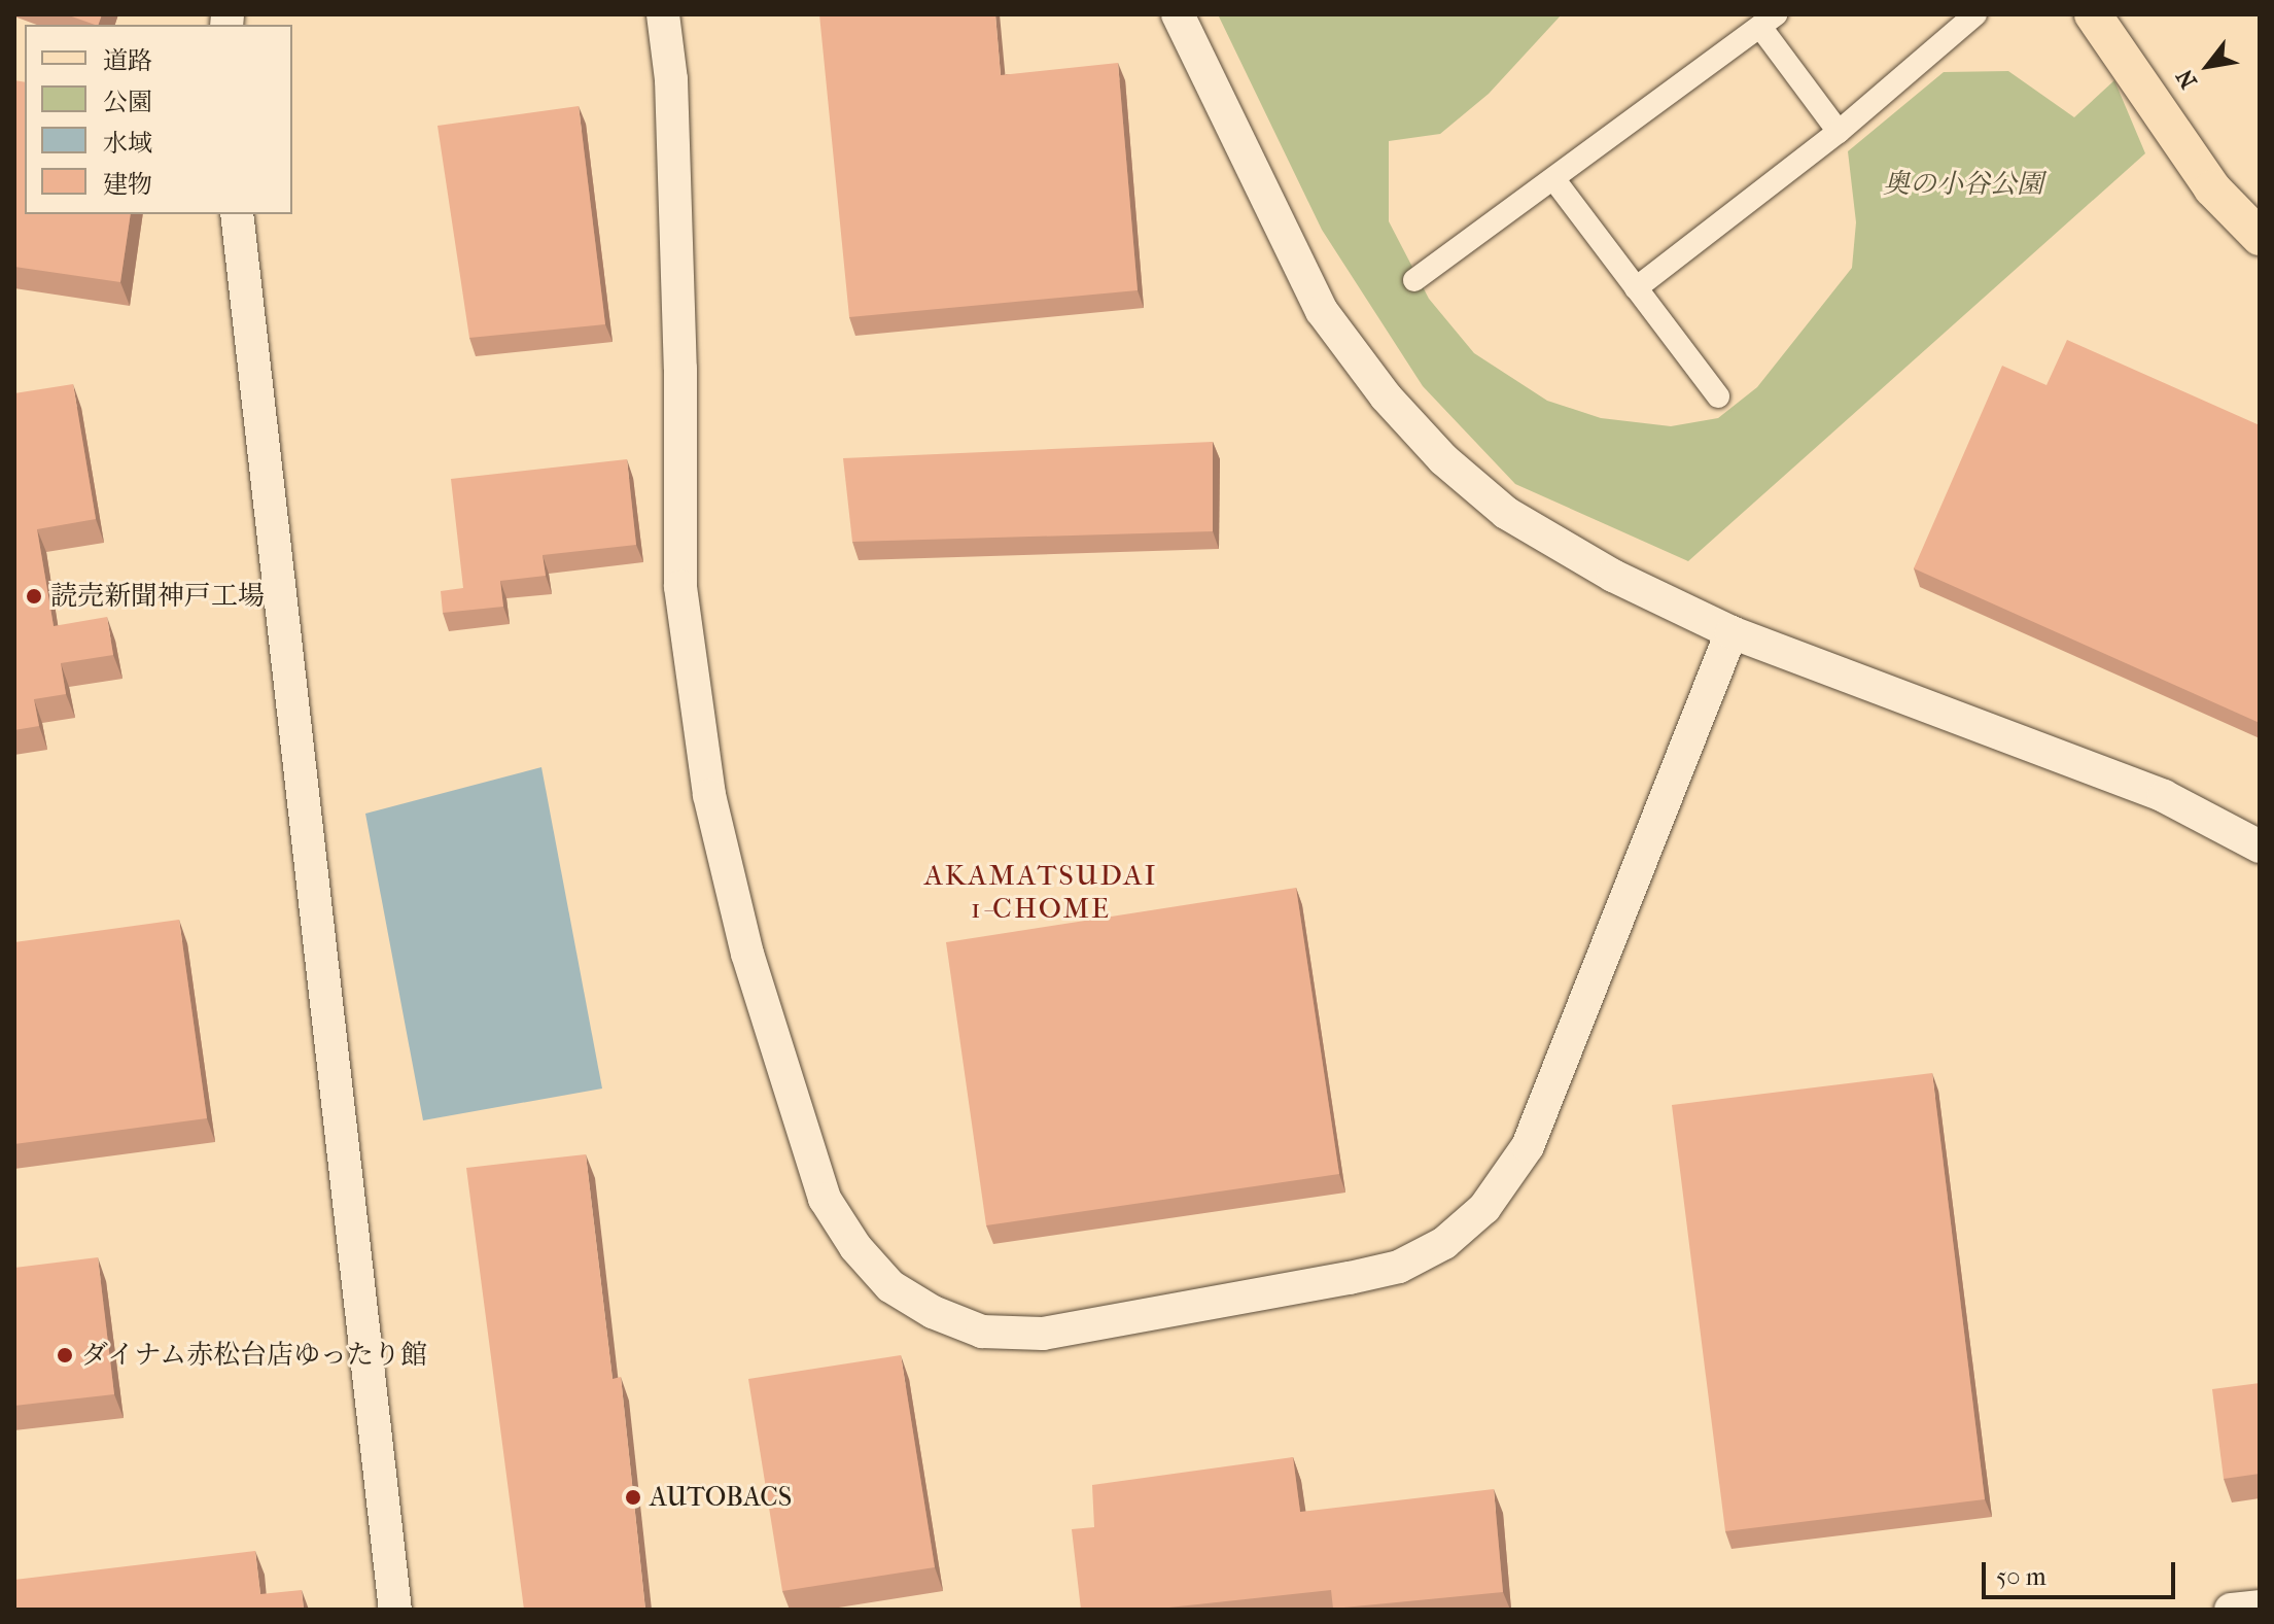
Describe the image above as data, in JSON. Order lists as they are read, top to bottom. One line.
{"districts":["AKAMATSUDAI 1-CHOME"],"parks":["奥の小谷公園"],"places":["読売新聞神戸工場","ダイナム赤松台店ゆったり館","AUTOBACS"],"legend":["道路","公園","水域","建物"],"scale_bar":"50 m","north":"bottom left"}
